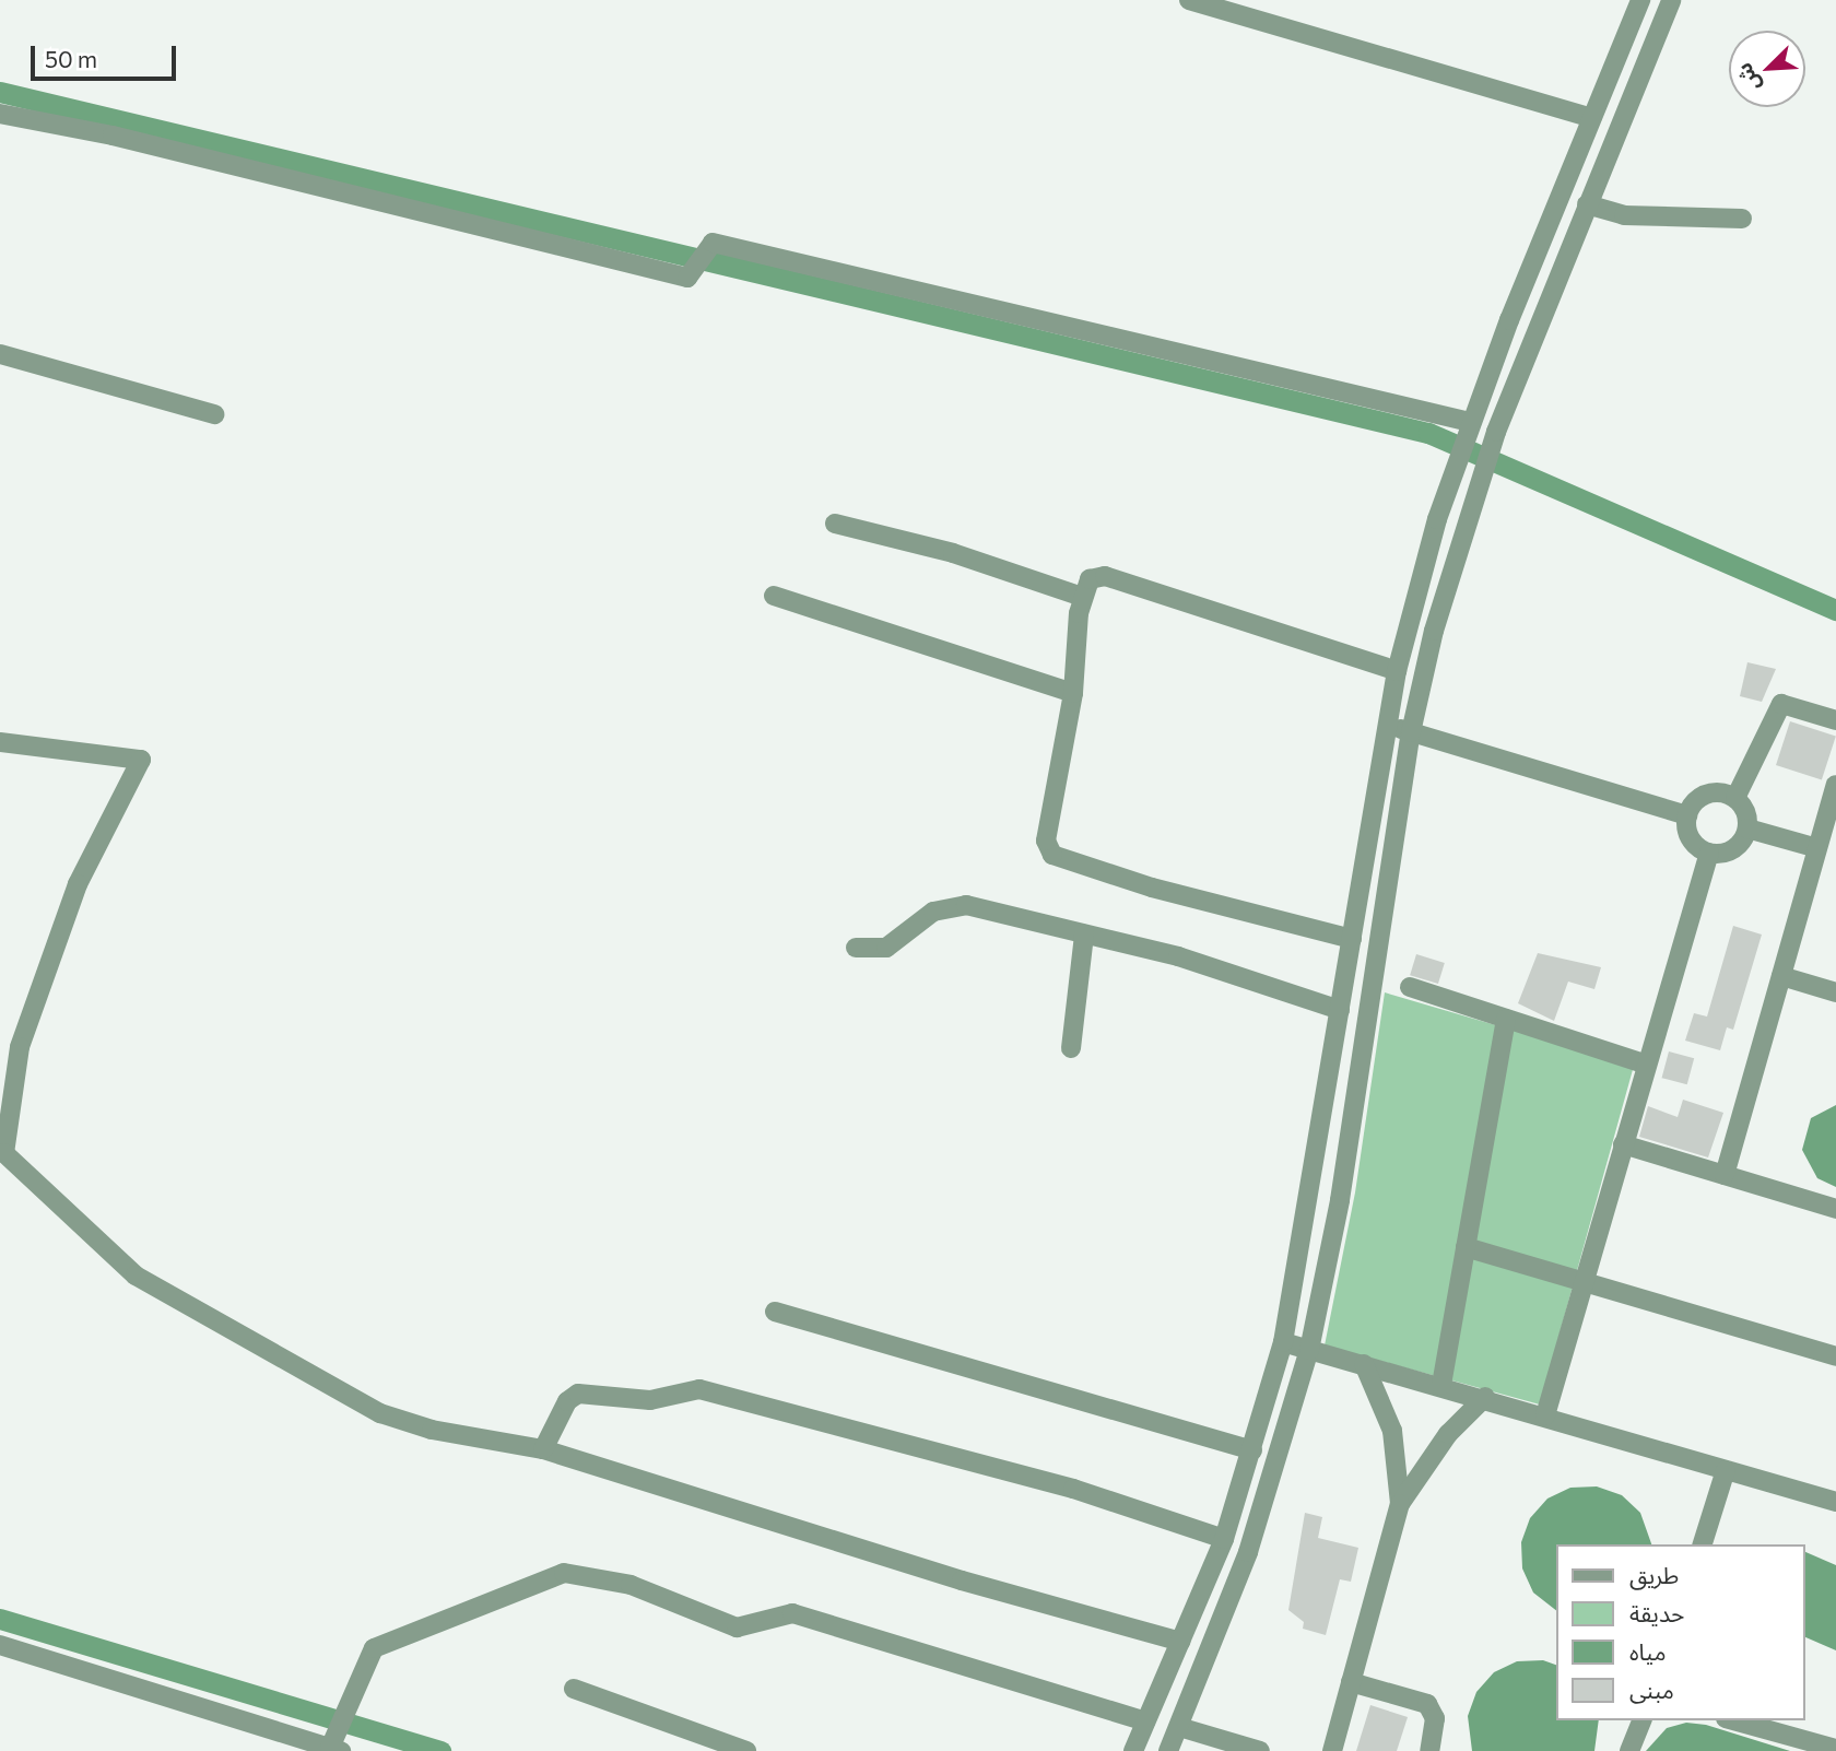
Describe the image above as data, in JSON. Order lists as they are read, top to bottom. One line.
{"legend":["طريق","حديقة","مياه","مبنى"],"scale_bar":"50 m","north":"bottom left"}
